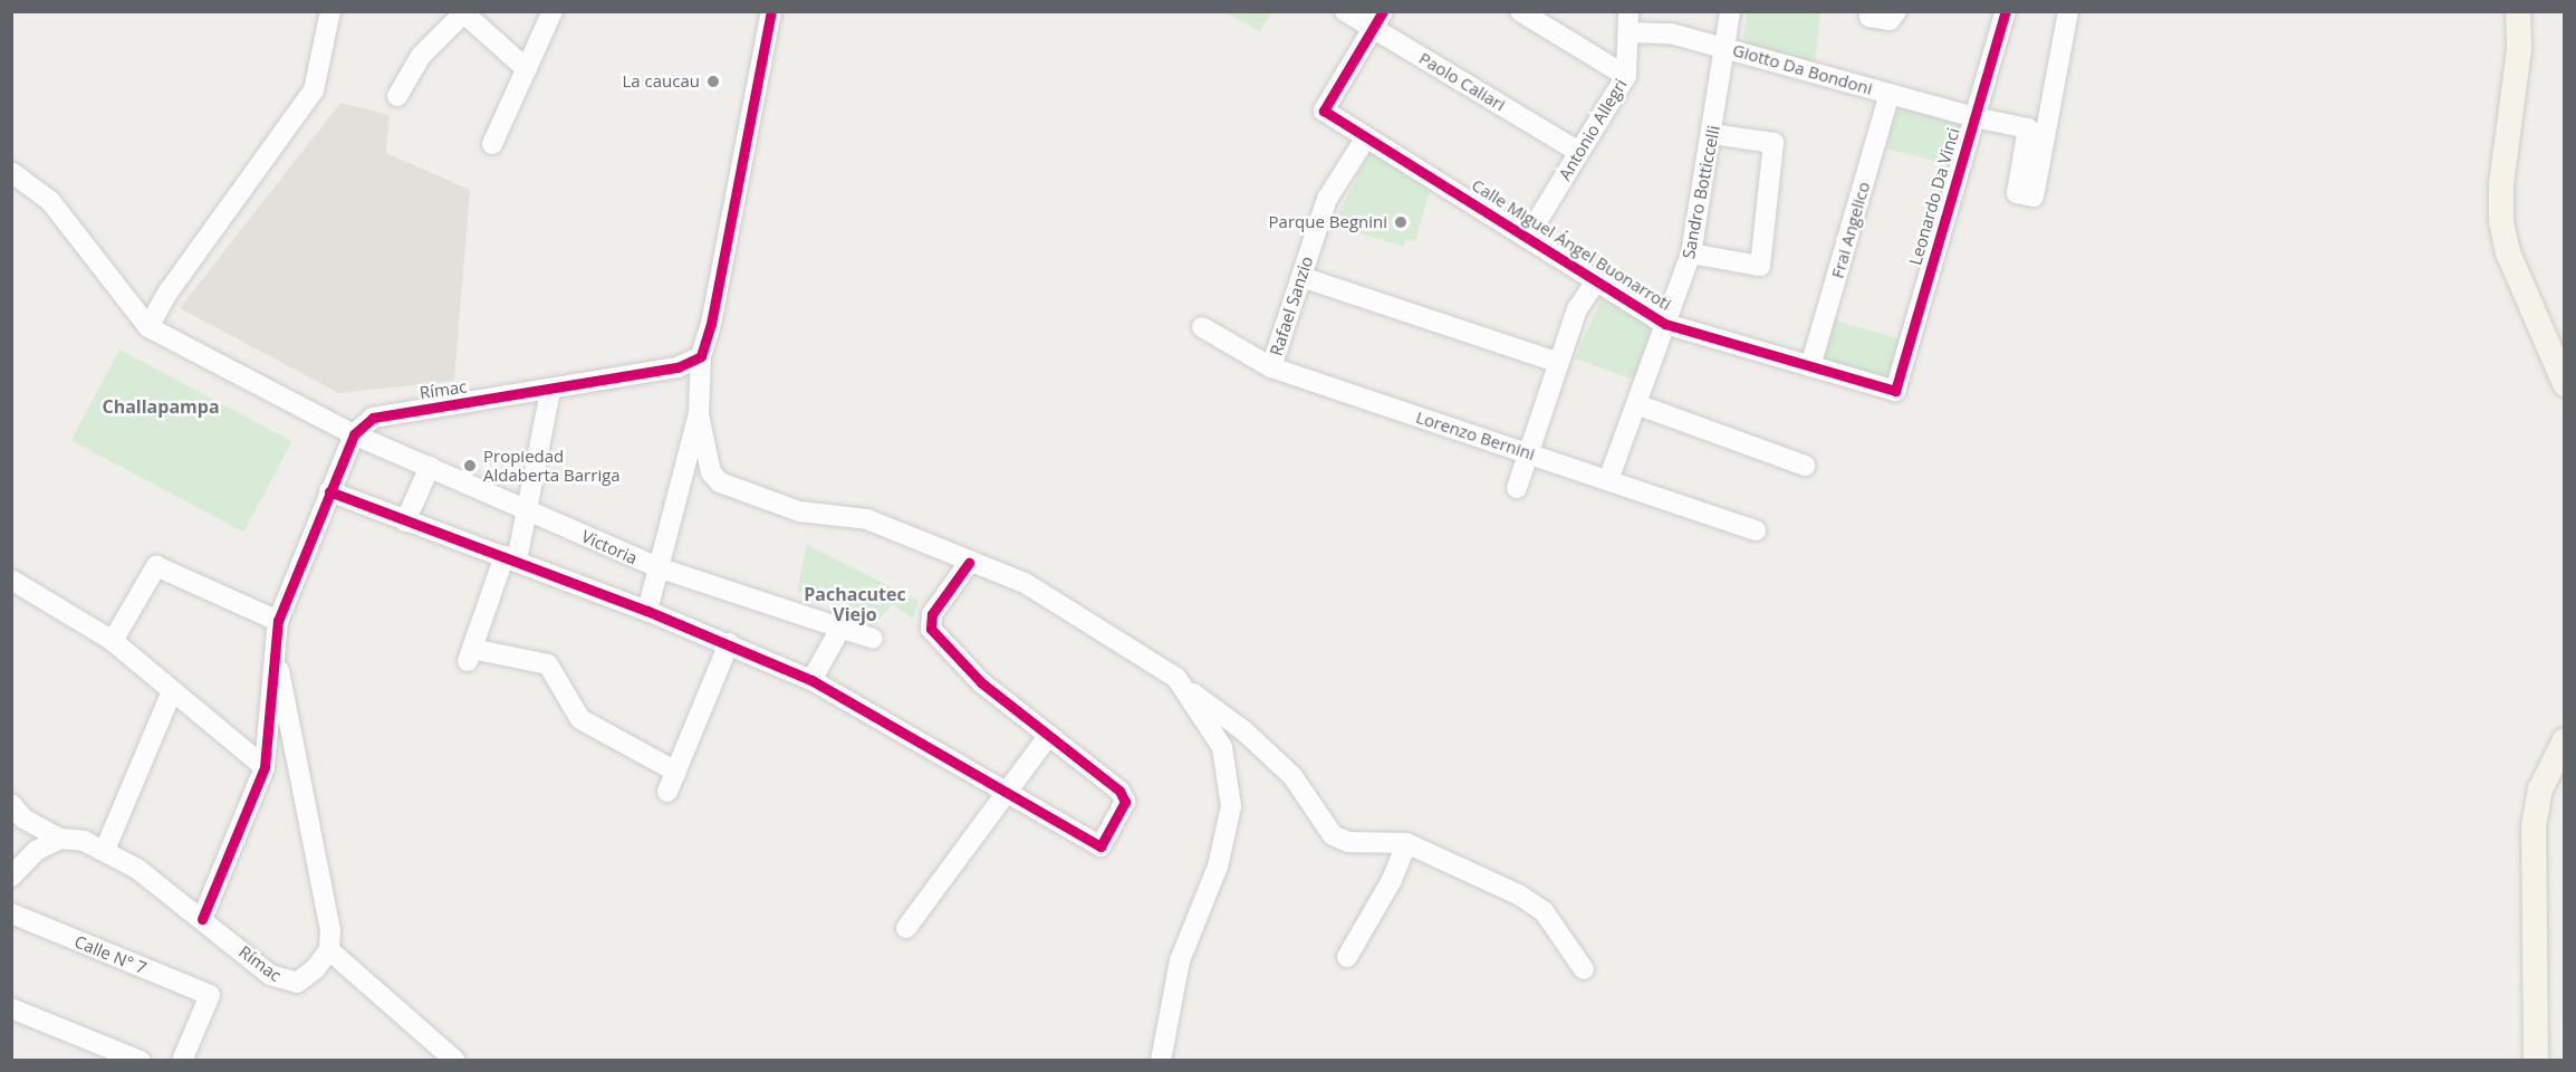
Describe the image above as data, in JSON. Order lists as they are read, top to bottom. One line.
{"streets":{"street":["Giotto Da Bondoni","Paolo Caliari","Antonio Allegri","Sandro Botticcelli","Leonardo Da Vinci","Frai Angelico","Calle Miguel Ángel Buonarroti","Rafael Sanzio","Rímac","Lorenzo Bernini","Victoria","Calle N° 7"]},"crossings":[["Giotto Da Bondoni","Antonio Allegri"],["Giotto Da Bondoni","Sandro Botticcelli"],["Giotto Da Bondoni","Leonardo Da Vinci"],["Giotto Da Bondoni","Frai Angelico"],["Paolo Caliari","Antonio Allegri"],["Paolo Caliari","Calle Miguel Ángel Buonarroti"],["Antonio Allegri","Calle Miguel Ángel Buonarroti"],["Sandro Botticcelli","Calle Miguel Ángel Buonarroti"],["Sandro Botticcelli","Lorenzo Bernini"],["Leonardo Da Vinci","Calle Miguel Ángel Buonarroti"],["Frai Angelico","Calle Miguel Ángel Buonarroti"],["Calle Miguel Ángel Buonarroti","Rafael Sanzio"],["Rafael Sanzio","Lorenzo Bernini"],["Rímac","Victoria"]],"districts":["Challapampa","Pachacutec Viejo"],"places":["La caucau","Parque Begnini","Propiedad Aldaberta Barriga"]}
